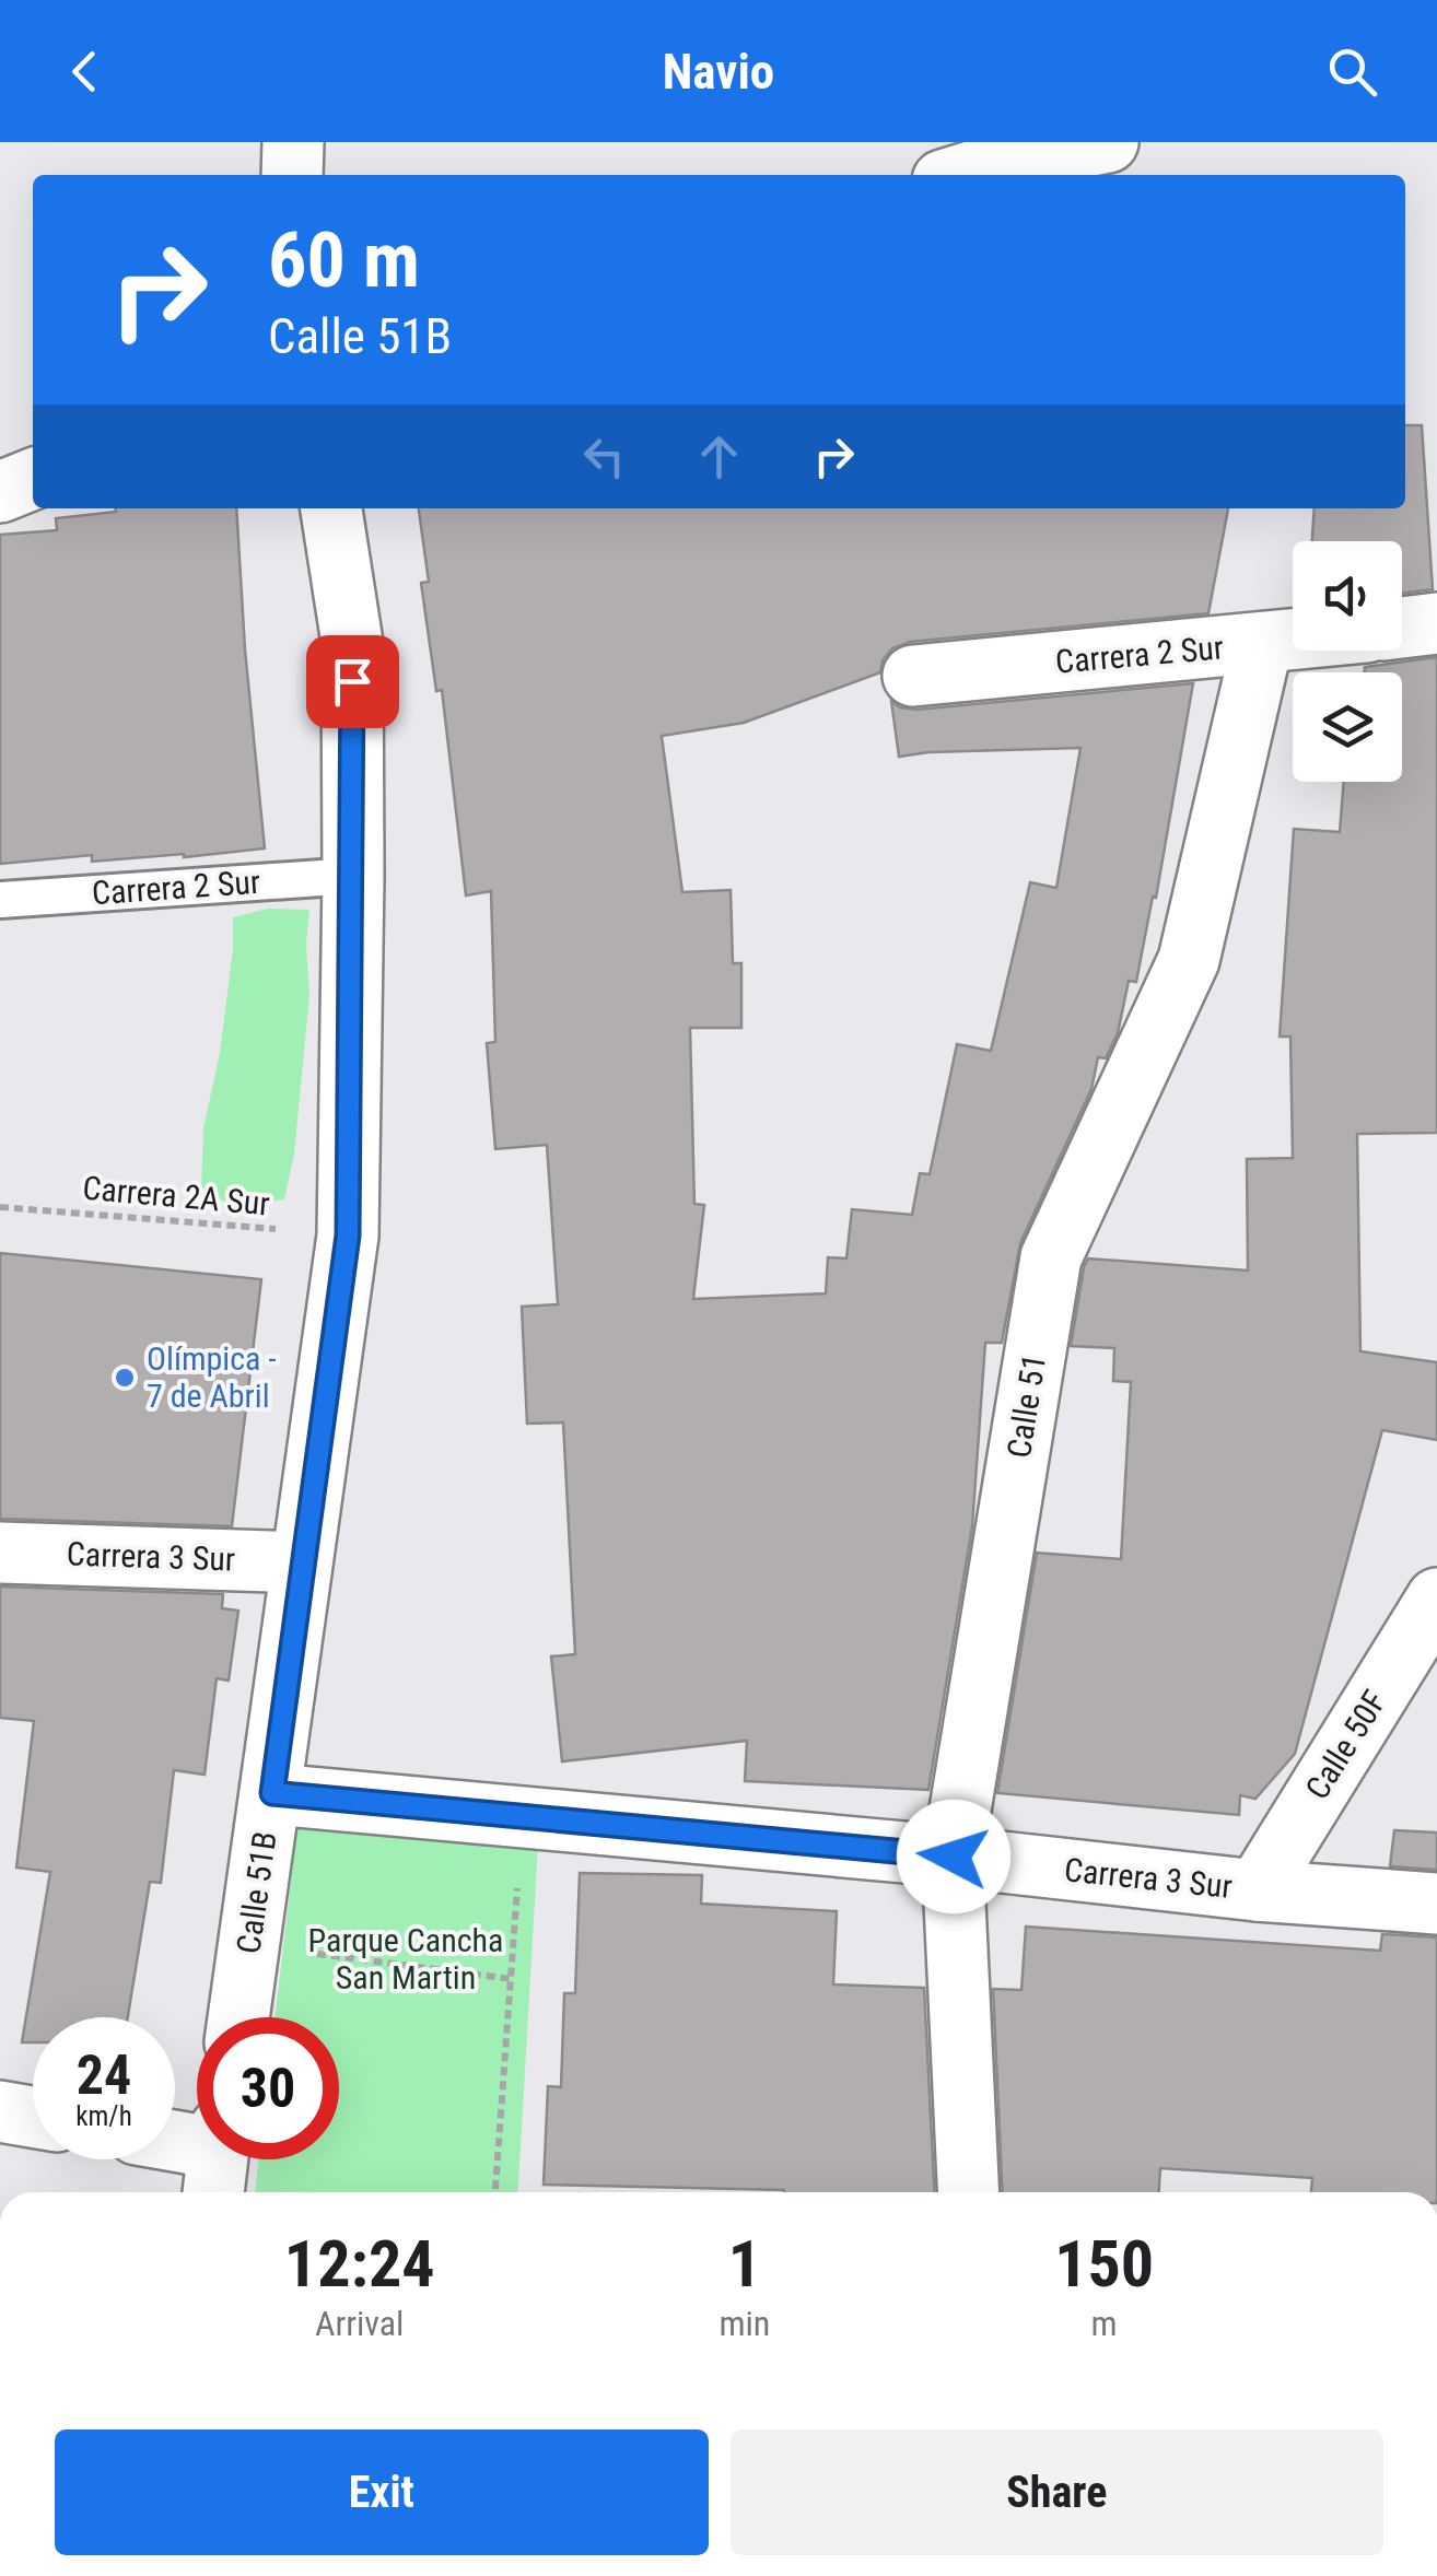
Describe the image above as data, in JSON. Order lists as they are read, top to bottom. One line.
{"streets":{"street":["Carrera 2 Sur","Calle 51","Carrera 3 Sur","Calle 50F","Calle 51B"],"path":["Carrera 2A Sur"]},"crossings":[["Carrera 2 Sur","Calle 51"],["Carrera 2 Sur","Calle 51B"],["Carrera 2A Sur","Calle 51B"],["Calle 51","Carrera 3 Sur"],["Carrera 3 Sur","Calle 50F"],["Carrera 3 Sur","Calle 51B"]],"parks":["Parque Cancha San Martin"],"places":["Olímpica - 7 de Abril"],"page":{"header":"Navio","turn":["60 m","Calle 51B"],"speed":"24 km/h","limit":"30","eta":["12:24","Arrival","1","min","150","m"],"buttons":["Exit","Share"]}}
